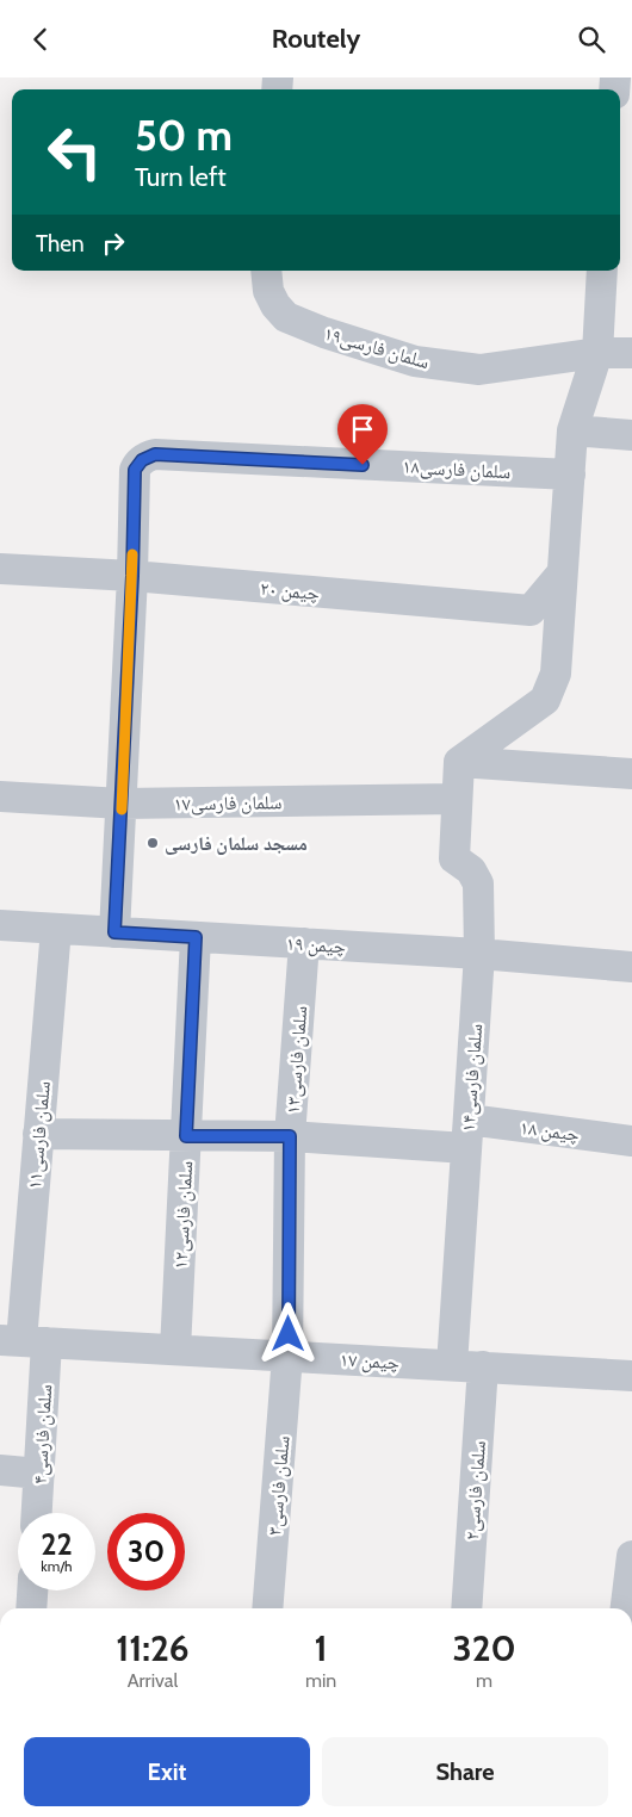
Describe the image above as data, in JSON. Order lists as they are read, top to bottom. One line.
{"streets":{"street":["سلمان فارسی۱۹","سلمان فارسی۱۸","چیمن ۲۰","سلمان فارسی۱۷","چیمن ۱۹","سلمان فارسی۱۳","سلمان فارسی۱۴","چیمن ۱۸","سلمان فارسی۱۱","سلمان فارسی۱۲","چیمن ۱۷","سلمان فارسی۴","سلمان فارسی۳","سلمان فارسی۲"]},"crossings":[["سلمان فارسی۱۸","چیمن ۲۰"],["سلمان فارسی۱۷","سلمان فارسی۱۴"],["چیمن ۱۹","سلمان فارسی۱۳"],["چیمن ۱۹","سلمان فارسی۱۴"],["چیمن ۱۹","سلمان فارسی۱۱"],["چیمن ۱۹","سلمان فارسی۱۲"],["سلمان فارسی۱۳","چیمن ۱۸"],["سلمان فارسی۱۳","چیمن ۱۷"],["سلمان فارسی۱۳","سلمان فارسی۳"],["سلمان فارسی۱۴","چیمن ۱۸"],["سلمان فارسی۱۴","چیمن ۱۷"],["چیمن ۱۸","سلمان فارسی۱۱"],["چیمن ۱۸","سلمان فارسی۱۲"],["سلمان فارسی۱۱","چیمن ۱۷"],["سلمان فارسی۱۱","سلمان فارسی۴"],["سلمان فارسی۱۲","چیمن ۱۷"],["چیمن ۱۷","سلمان فارسی۴"],["چیمن ۱۷","سلمان فارسی۳"],["چیمن ۱۷","سلمان فارسی۲"]],"places":["مسجد سلمان فارسی"],"page":{"header":"Routely","turn":["50 m","Turn left"],"then":"Then","speed":"22 km/h","limit":"30","eta":["11:26","Arrival","1","min","320","m"],"buttons":["Exit","Share"]}}
